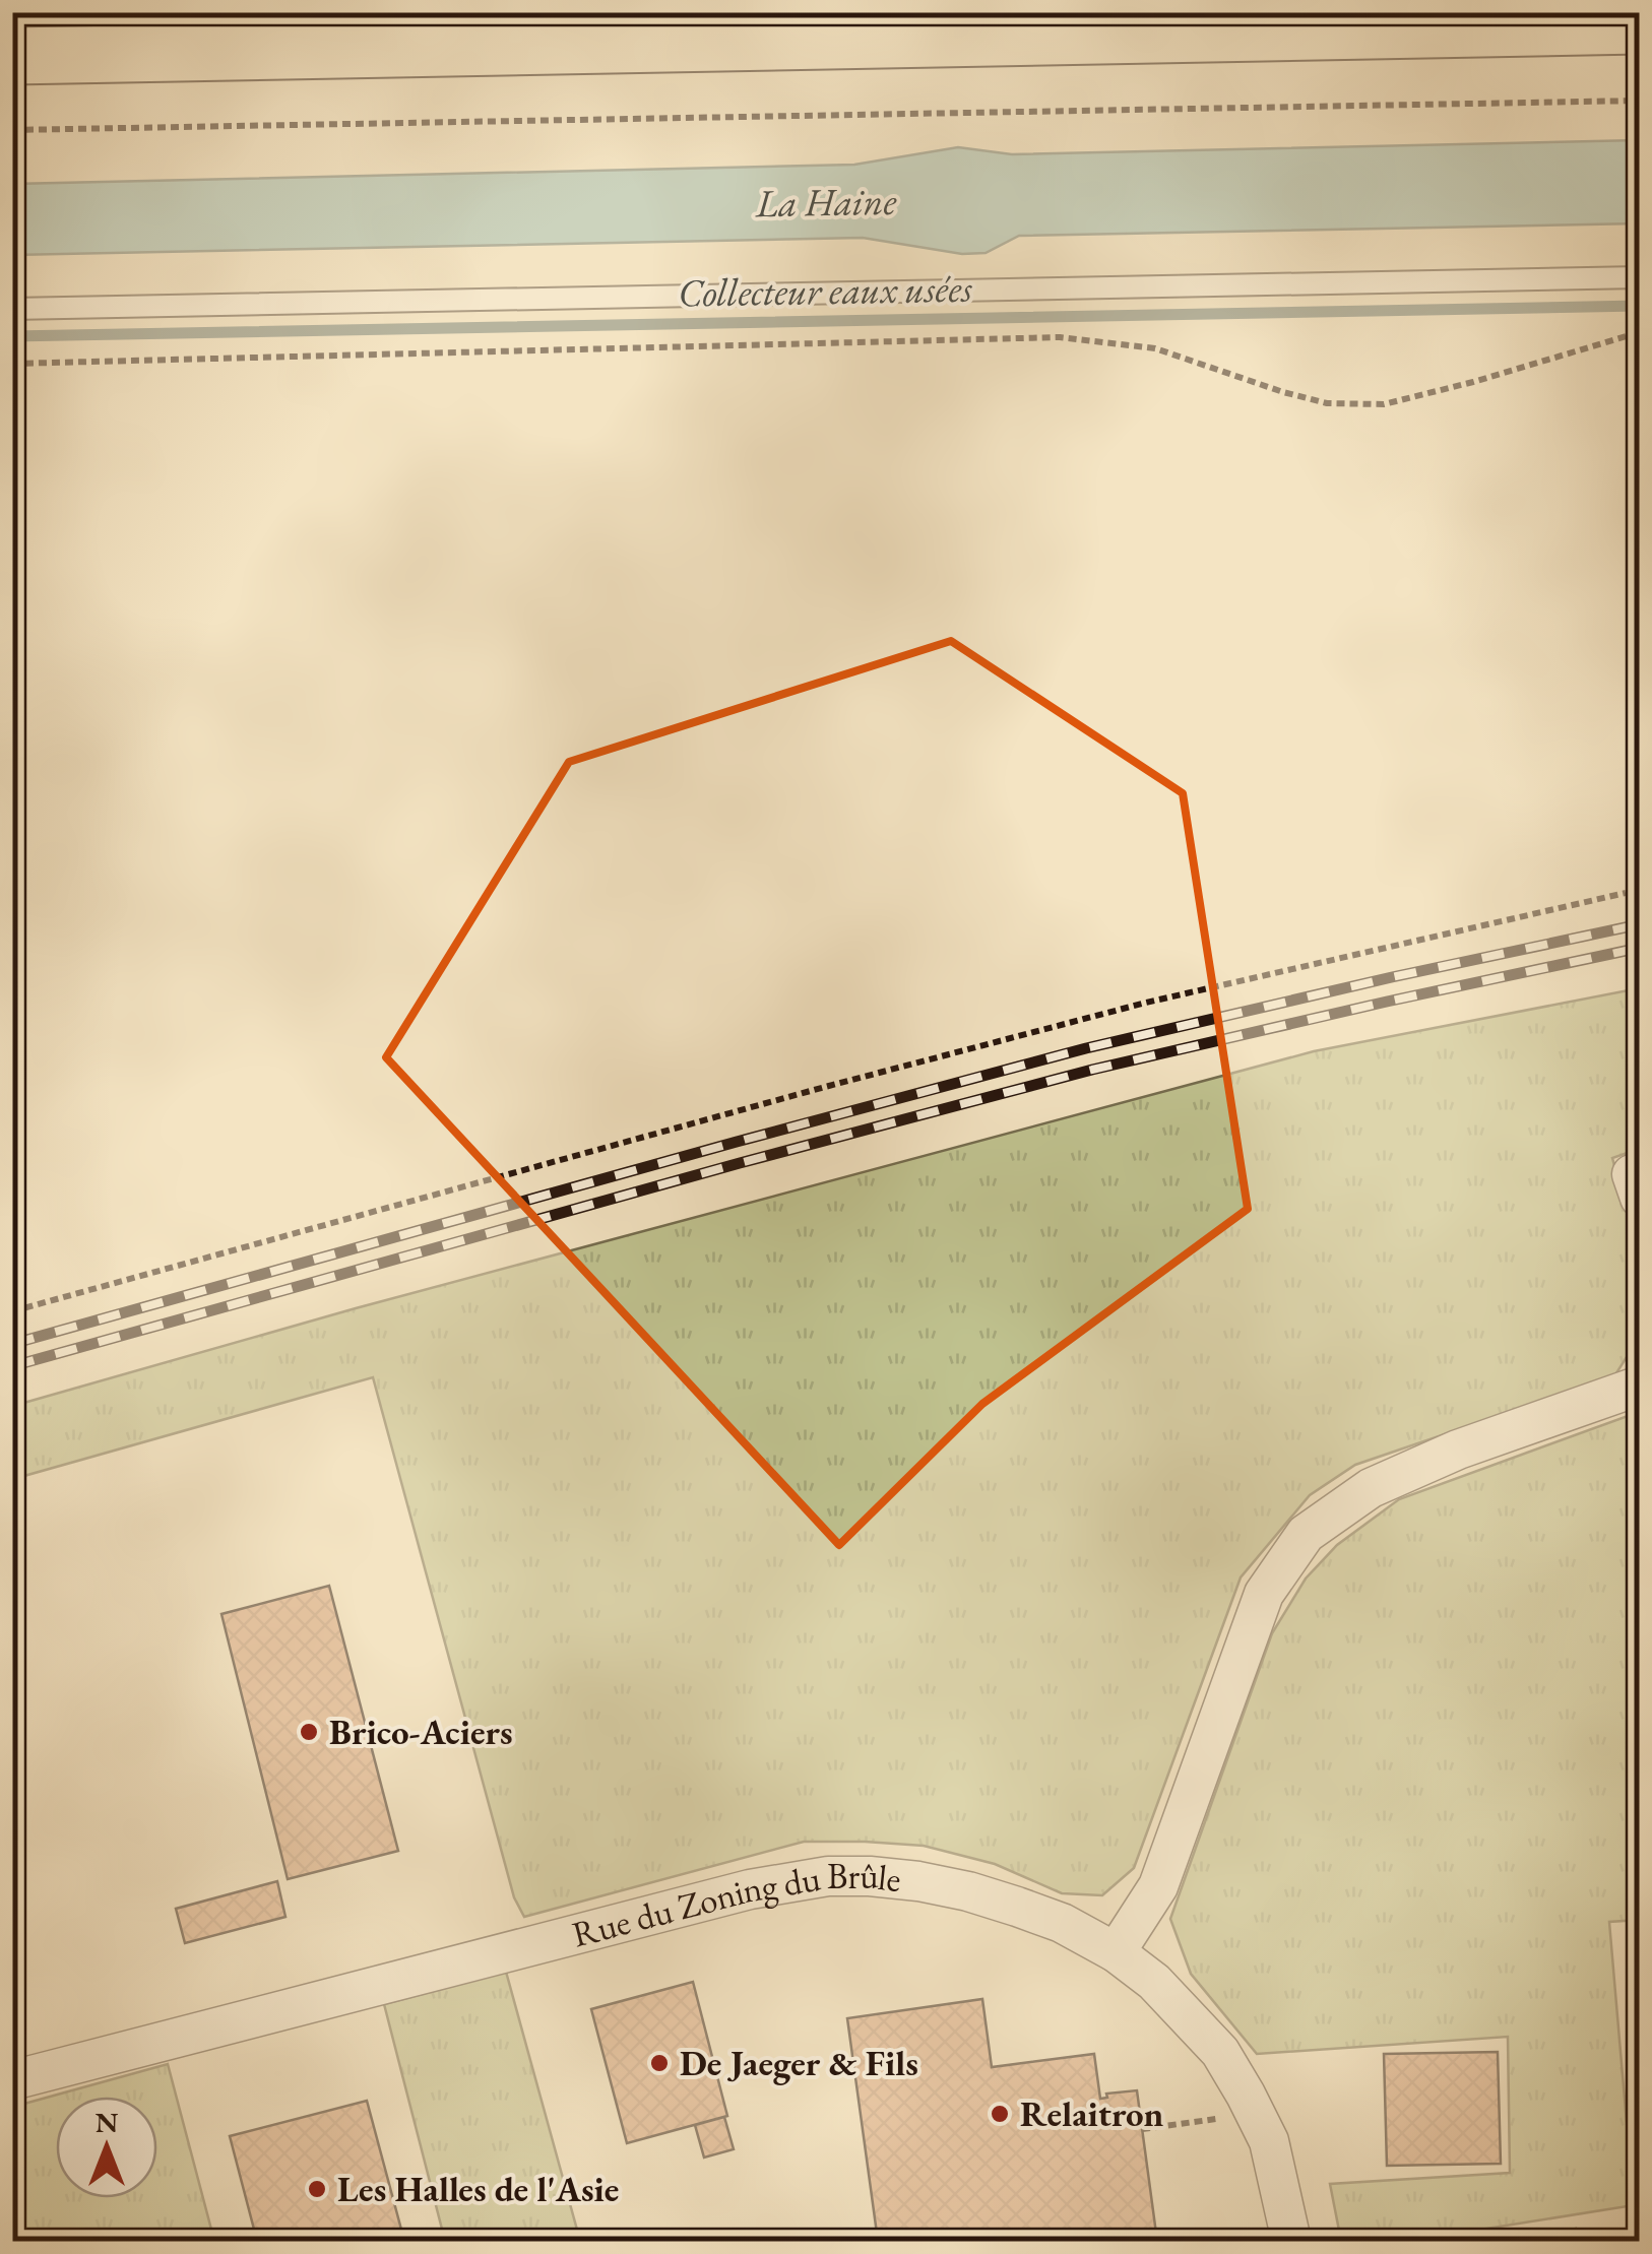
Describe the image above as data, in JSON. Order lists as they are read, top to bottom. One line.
{"streets":{"street":["Rue du Zoning du Brûle"]},"water":["La Haine","Collecteur eaux usées"],"places":["Brico-Aciers","De Jaeger & Fils","Relaitron","Les Halles de l'Asie"],"north":"top"}
